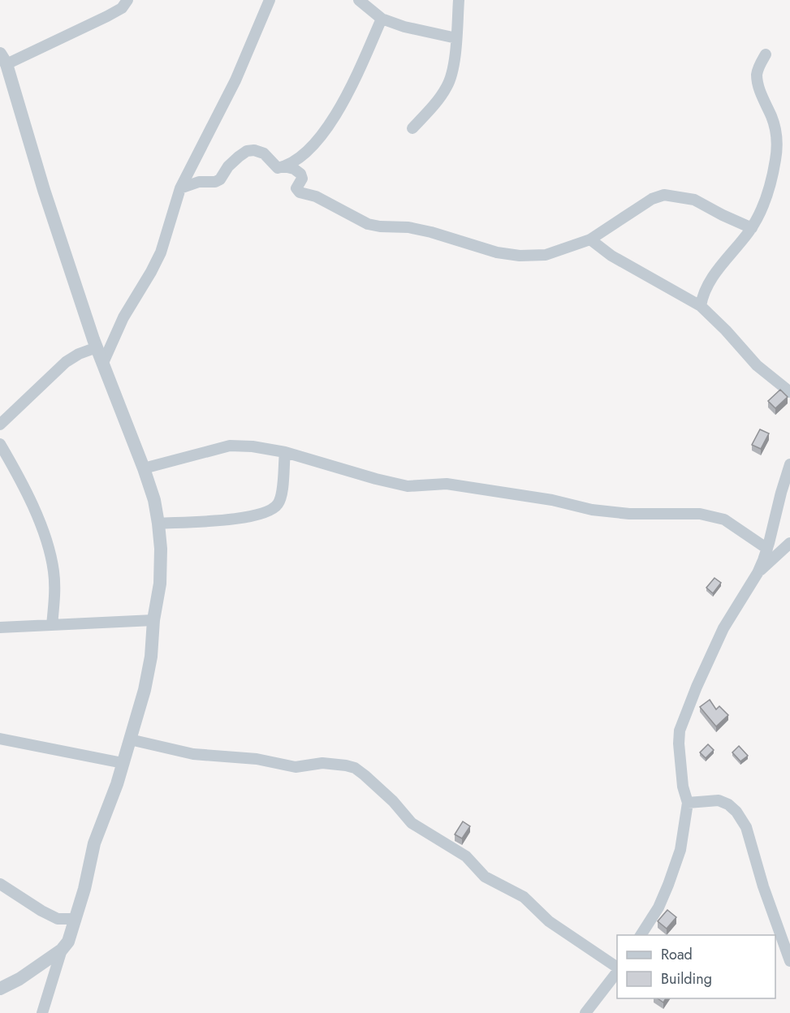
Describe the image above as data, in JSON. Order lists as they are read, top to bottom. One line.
{"legend":["Road","Building"]}
